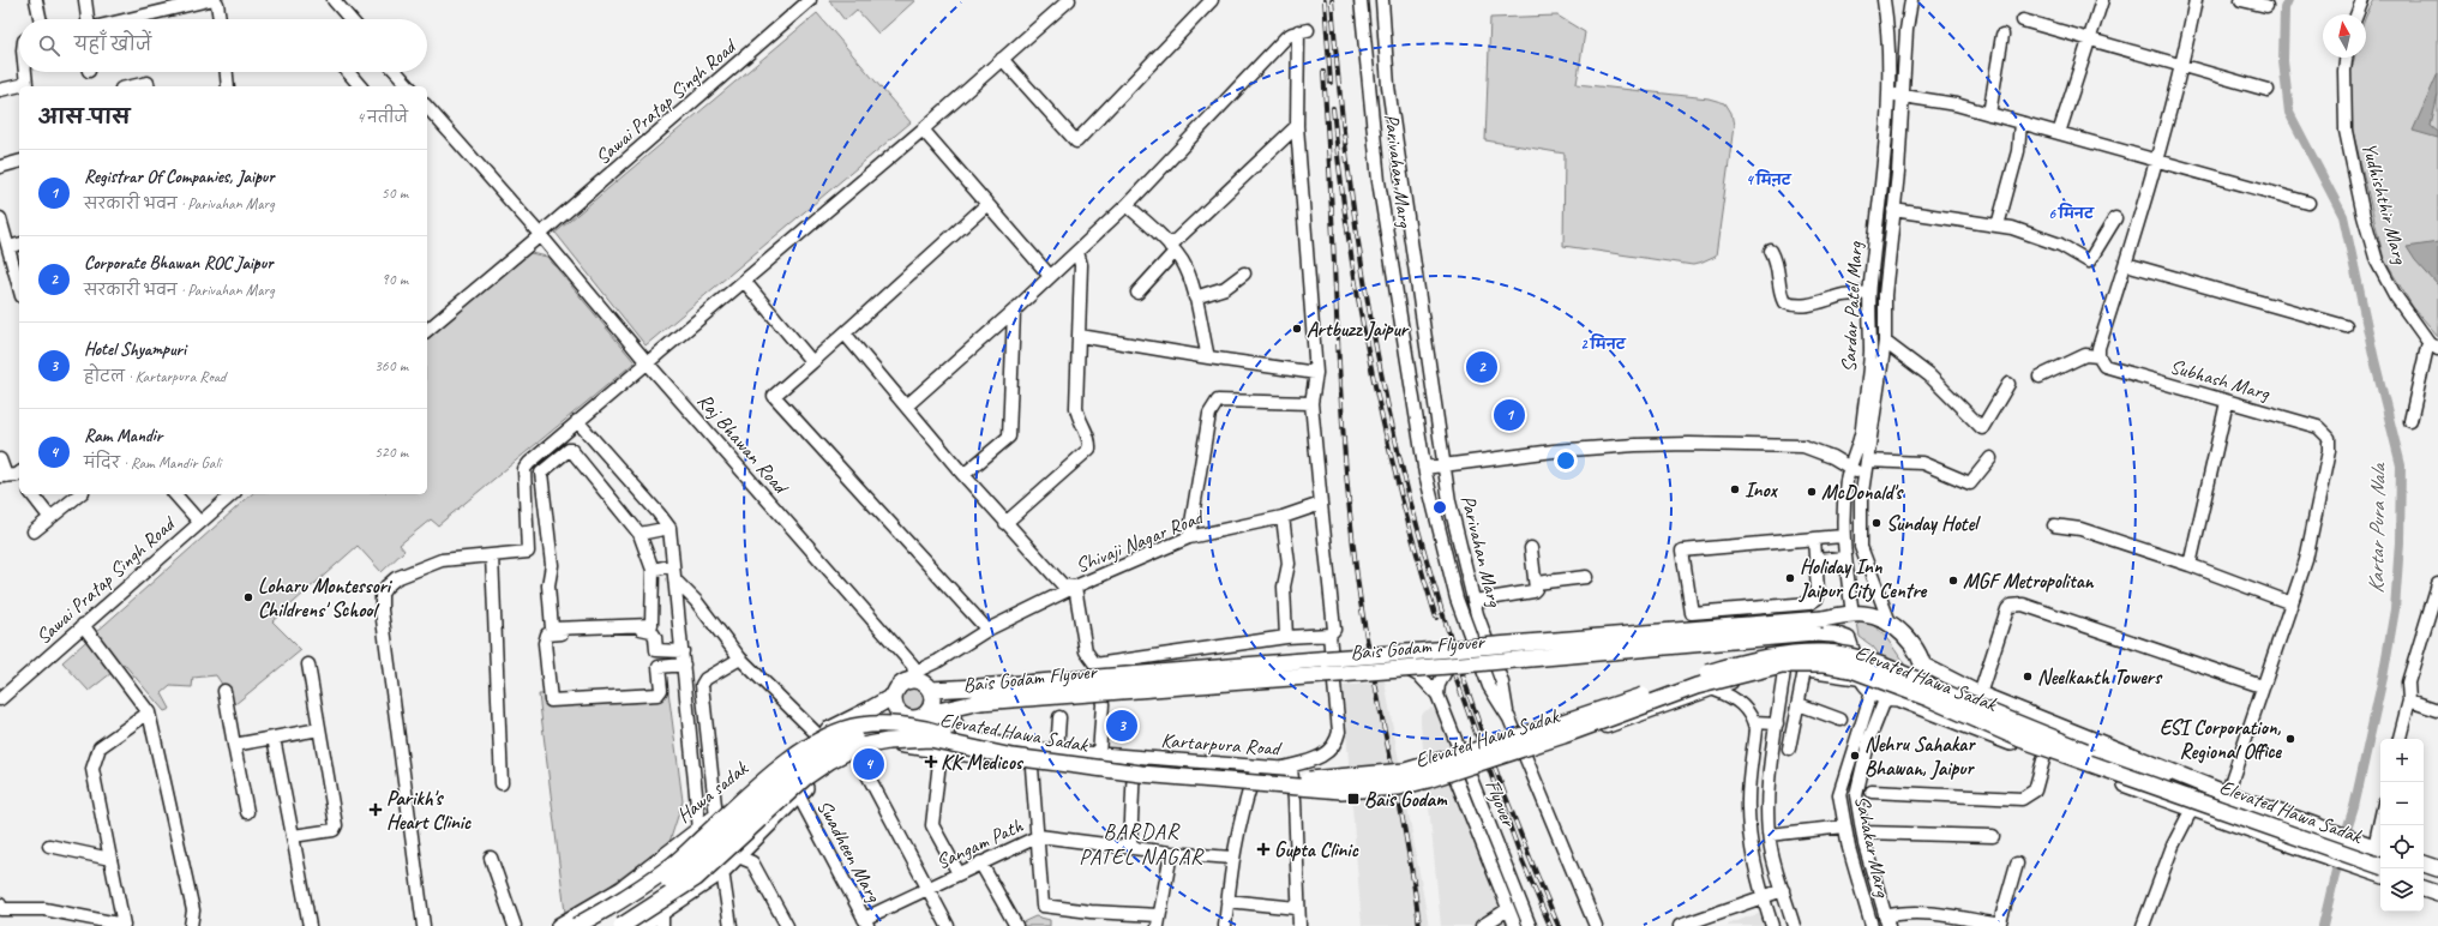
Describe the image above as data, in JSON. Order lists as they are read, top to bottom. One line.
{"streets":{"main road":["Bais Godam Flyover","Elevated Hawa Sadak","Hawa sadak"],"street":["Sawai Pratap Singh Road","Parivahan Marg","Yudhishthir Marg","Sardar Patel Marg","Subhash Marg","Raj Bhawan Road","Shivaji Nagar Road","Kartarpura Road","Flyover","Sangam Path","Sahakar Marg","Swadheen Marg"]},"crossings":[["Sawai Pratap Singh Road","Raj Bhawan Road"],["Sardar Patel Marg","Bais Godam Flyover"],["Raj Bhawan Road","Shivaji Nagar Road"],["Raj Bhawan Road","Bais Godam Flyover"],["Raj Bhawan Road","Kartarpura Road"],["Raj Bhawan Road","Hawa sadak"],["Shivaji Nagar Road","Bais Godam Flyover"],["Shivaji Nagar Road","Kartarpura Road"],["Shivaji Nagar Road","Hawa sadak"],["Bais Godam Flyover","Kartarpura Road"],["Bais Godam Flyover","Hawa sadak"],["Bais Godam Flyover","Flyover"],["Kartarpura Road","Hawa sadak"],["Sangam Path","Swadheen Marg"]],"districts":["BARDAR PATEL NAGAR"],"water":["Kartar Pura Nala"],"places":{"other":["Artbuzz Jaipur","Inox","McDonald's","Sunday Hotel","Holiday Inn Jaipur City Centre","MGF Metropolitan","Loharu Montessori Childrens' School","Neelkanth Towers","ESI Corporation, Regional Office","Nehru Sahakar Bhawan, Jaipur"],"health":["KK Medicos","Parikh's Heart Clinic","Gupta Clinic"],"transit":["Bais Godam"]},"north":"top","page":{"search":"यहाँ खोजें","heading":["आस-पास","4 नतीजे"],"list":[{"mark":"1","name":"Registrar Of Companies, Jaipur","note":"सरकारी भवन · Parivahan Marg","value":"50 m"},{"mark":"2","name":"Corporate Bhawan ROC Jaipur","note":"सरकारी भवन · Parivahan Marg","value":"90 m"},{"mark":"3","name":"Hotel Shyampuri","note":"होटल · Kartarpura Road","value":"360 m"},{"mark":"4","name":"Ram Mandir","note":"मंदिर · Ram Mandir Gali","value":"520 m"}],"pins":["2","1","3","4"],"map_buttons":["+","−"]},"rings":["4 मिनट","6 मिनट","2 मिनट"]}
